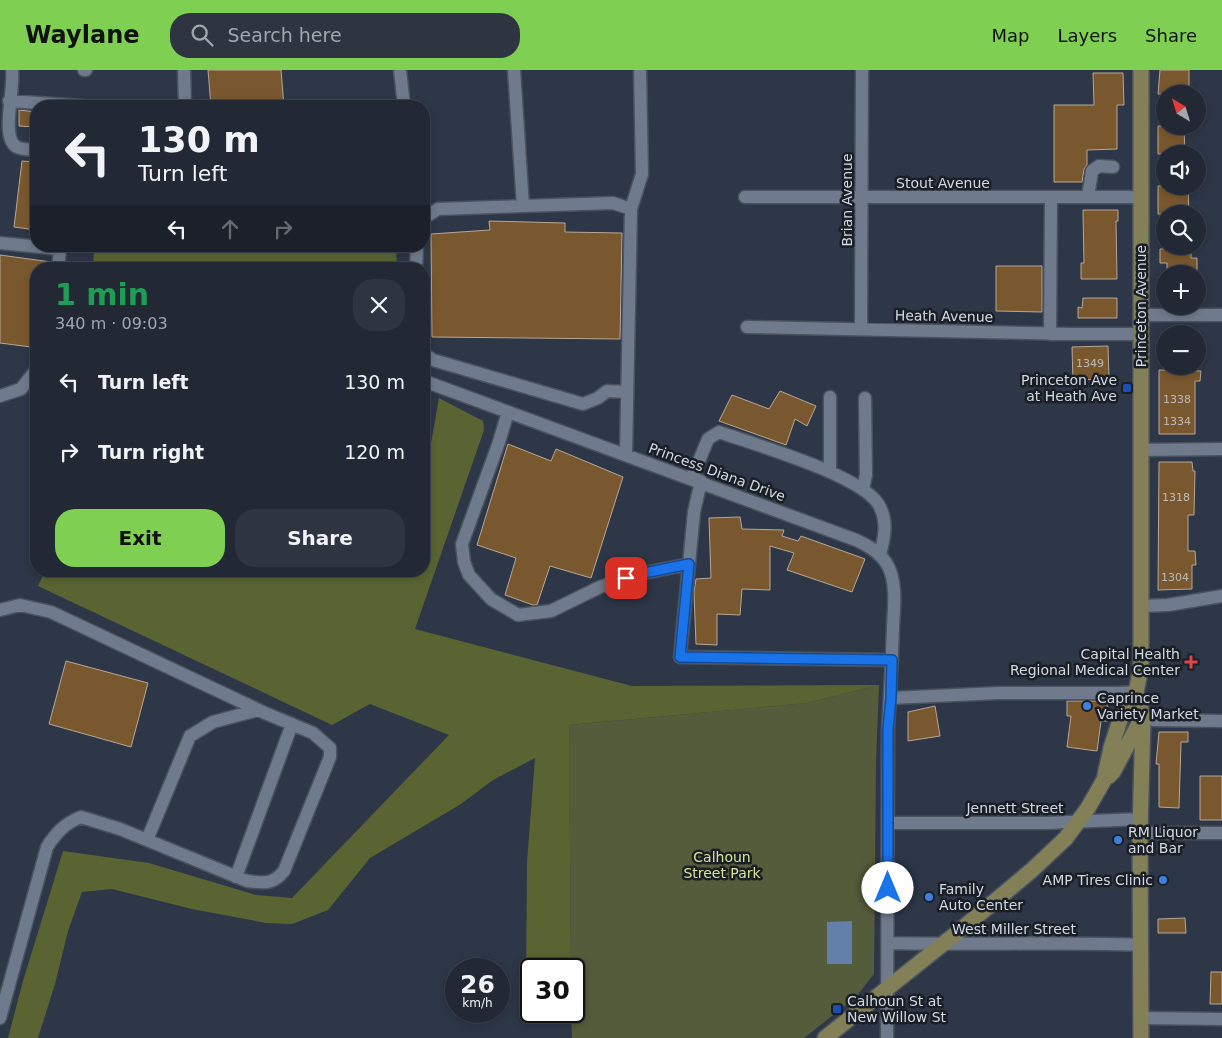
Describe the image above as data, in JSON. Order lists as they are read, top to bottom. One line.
{"streets":{"main road":["Princeton Avenue"],"street":["Stout Avenue","Brian Avenue","Heath Avenue","Princess Diana Drive","Jennett Street","West Miller Street"]},"crossings":[["Stout Avenue","Brian Avenue"],["Stout Avenue","Princeton Avenue"],["Brian Avenue","Heath Avenue"],["Princeton Avenue","Heath Avenue"]],"parks":["Calhoun Street Park"],"places":{"transit":["Princeton Ave at Heath Ave","Calhoun St at New Willow St"],"health":["Capital Health Regional Medical Center"],"other":["Caprince Variety Market","RM Liquor and Bar","AMP Tires Clinic","Family Auto Center"]},"house_numbers":["1349","1338","1334","1318","1304"],"north":"top left","page":{"header":"Waylane","search":"Search here","nav":["Map","Layers","Share"],"map_buttons":["+","−"],"turn":["130 m","Turn left"],"heading":["1 min","340 m · 09:03"],"list":[{"name":"Turn left","value":"130 m"},{"name":"Turn right","value":"120 m"}],"buttons":["Exit","Share"],"speed":"26 km/h","limit":"30"}}
